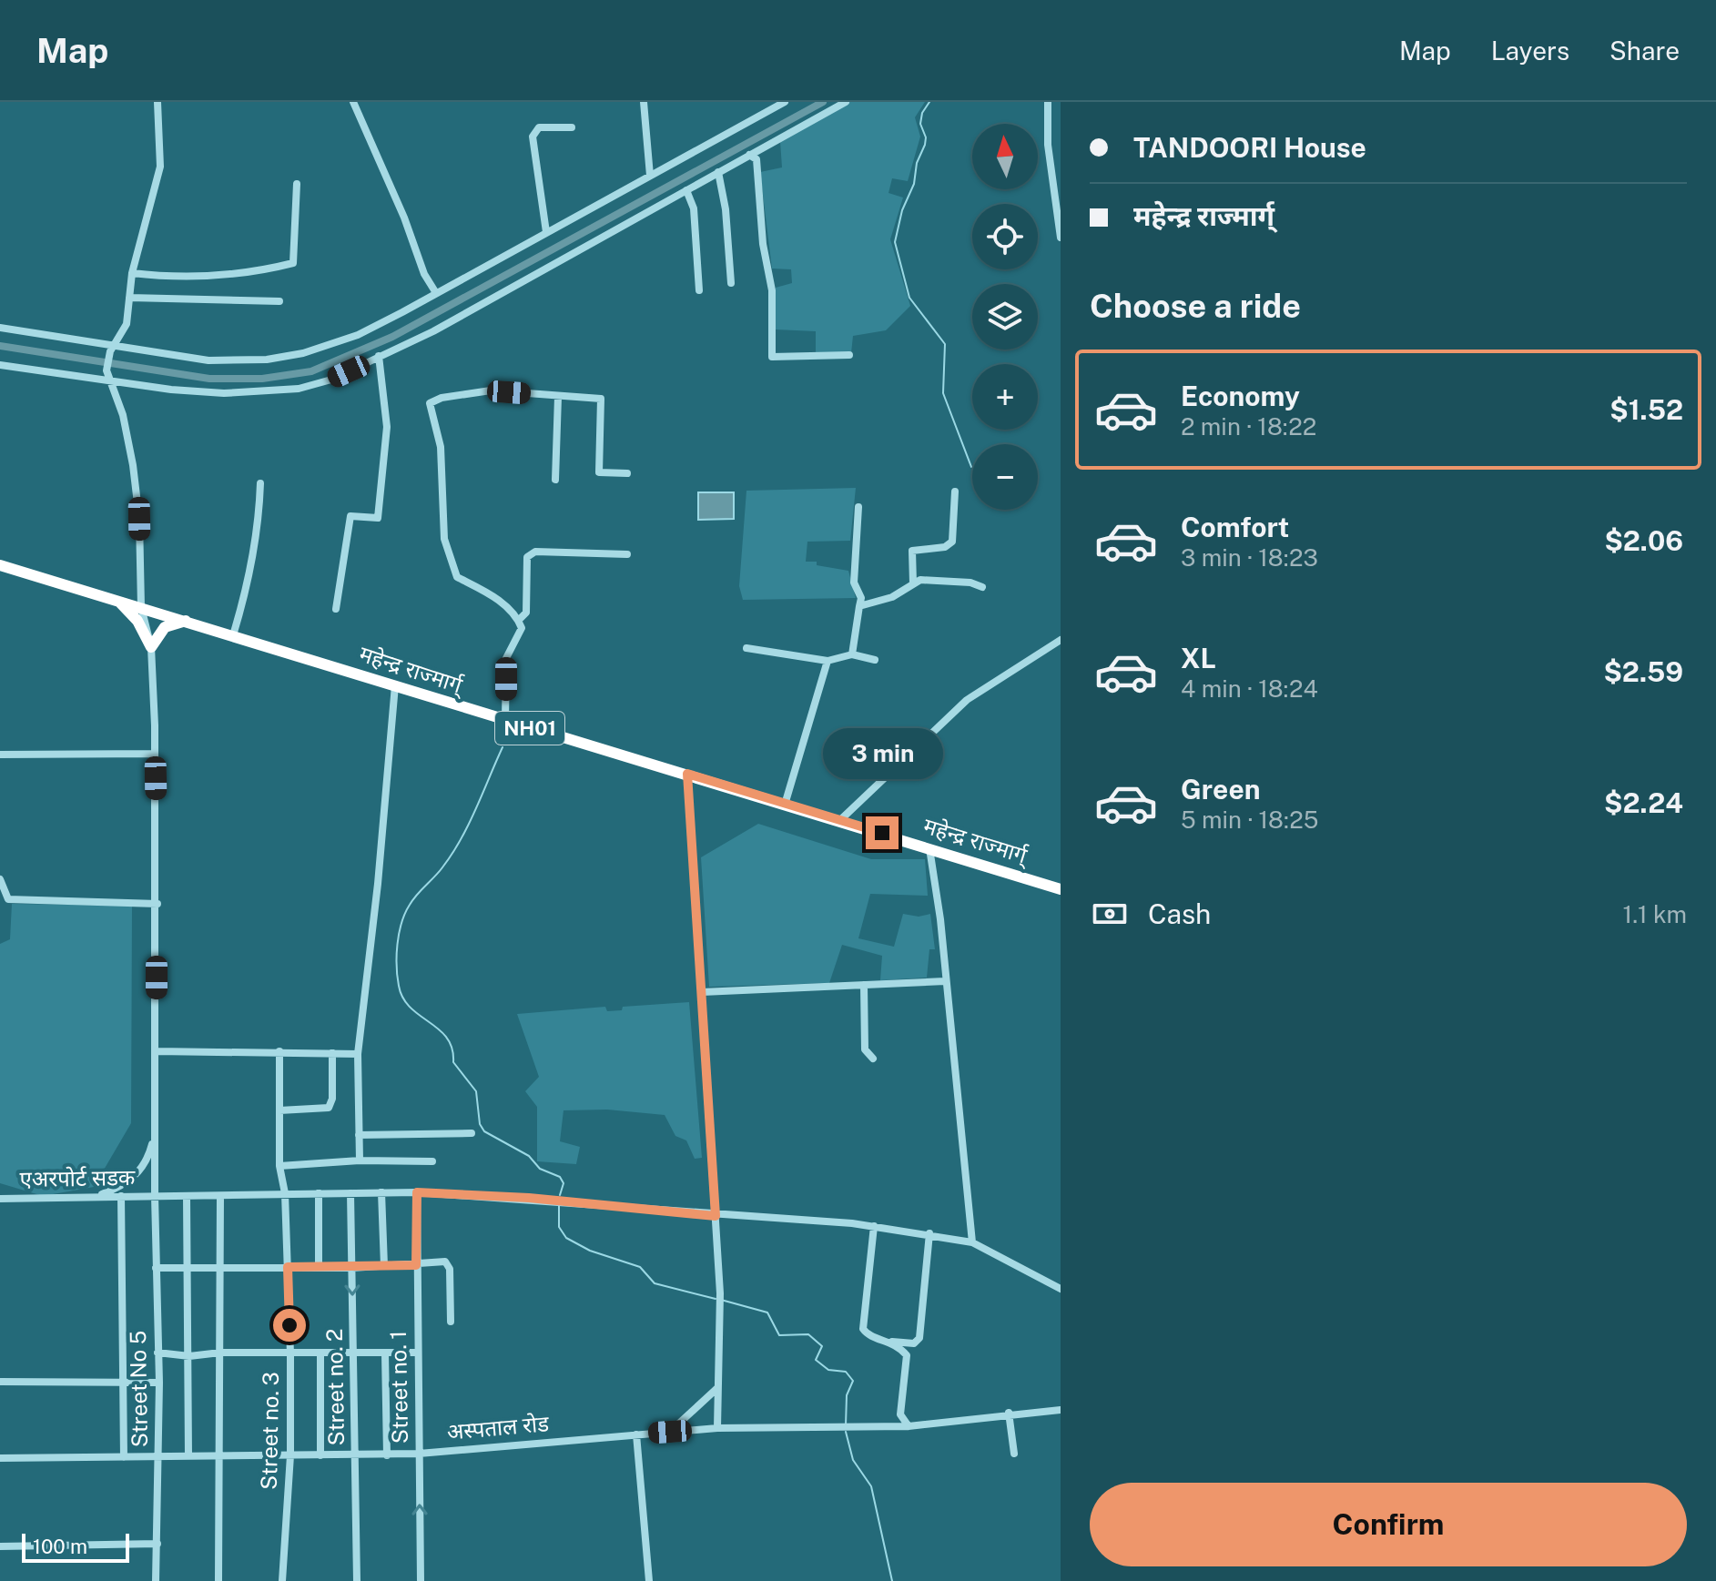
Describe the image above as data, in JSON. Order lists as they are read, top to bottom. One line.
{"streets":{"highway":["महेन्द्र राज्मार्ग्","NH01"],"street":["एअरपोर्ट सडक","Street no. 2","Street no. 1","Street No 5","अस्पताल रोड","Street no. 3"]},"crossings":[["महेन्द्र राज्मार्ग्","Street No 5"],["एअरपोर्ट सडक","Street no. 2"],["एअरपोर्ट सडक","Street no. 1"],["एअरपोर्ट सडक","Street No 5"],["एअरपोर्ट सडक","Street no. 3"],["Street no. 2","अस्पताल रोड"],["Street no. 1","अस्पताल रोड"],["Street No 5","अस्पताल रोड"],["अस्पताल रोड","Street no. 3"]],"scale_bar":"100 m","north":"top","page":{"header":"Map","nav":["Map","Layers","Share"],"banner":["TANDOORI House","महेन्द्र राज्मार्ग्"],"map_buttons":["+","−"],"heading":"Choose a ride","list":[{"name":"Economy","note":"2 min · 18:22","value":"$1.52"},{"name":"Comfort","note":"3 min · 18:23","value":"$2.06"},{"name":"XL","note":"4 min · 18:24","value":"$2.59"},{"name":"Green","note":"5 min · 18:25","value":"$2.24"}],"bubble":"3 min","pay":["Cash","1.1 km"],"buttons":"Confirm","scale":"100 m"}}
